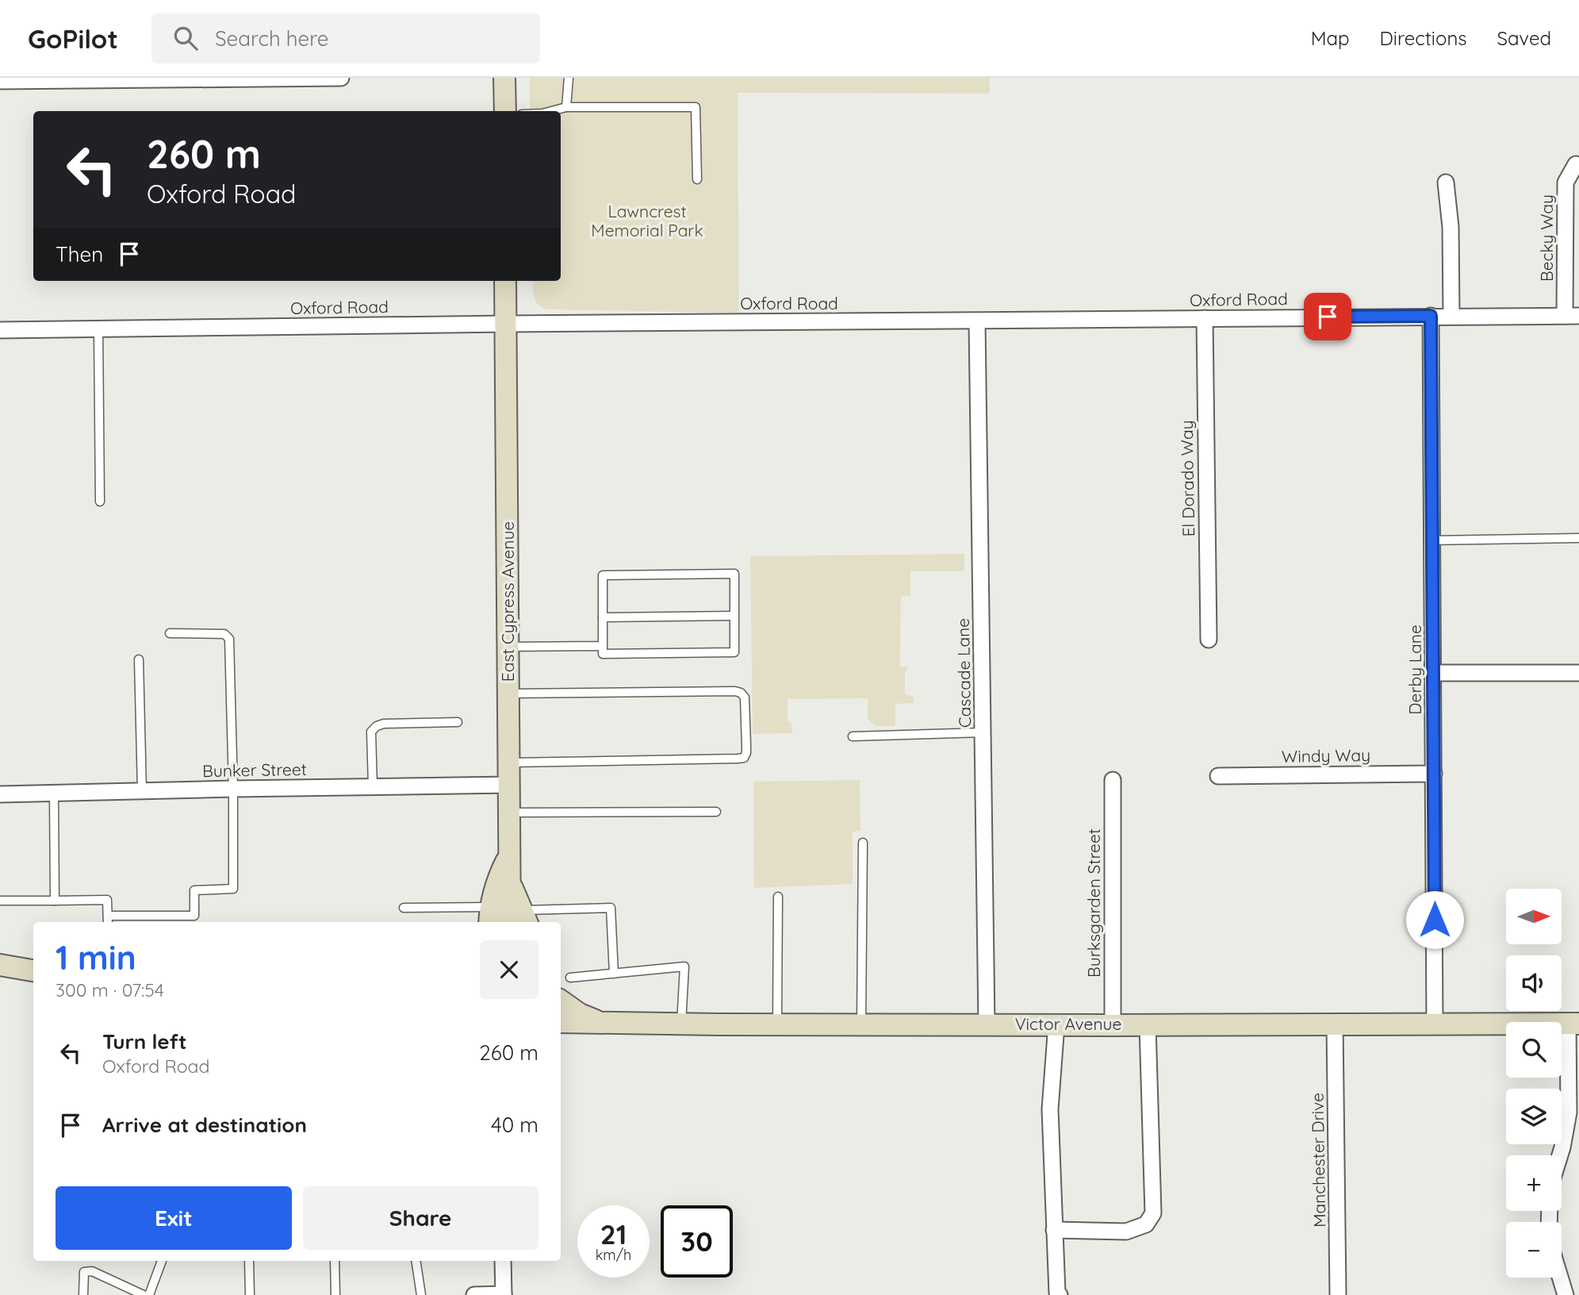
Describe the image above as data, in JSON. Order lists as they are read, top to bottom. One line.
{"streets":{"main road":["East Cypress Avenue","Victor Avenue"],"street":["Becky Way","Oxford Road","El Dorado Way","Derby Lane","Cascade Lane","Windy Way","Bunker Street","Burksgarden Street","Manchester Drive"]},"crossings":[["Becky Way","Oxford Road"],["Oxford Road","El Dorado Way"],["Oxford Road","East Cypress Avenue"],["Oxford Road","Derby Lane"],["Oxford Road","Cascade Lane"],["East Cypress Avenue","Bunker Street"],["Derby Lane","Windy Way"],["Derby Lane","Victor Avenue"],["Cascade Lane","Victor Avenue"],["Burksgarden Street","Victor Avenue"],["Victor Avenue","Manchester Drive"]],"parks":["Lawncrest Memorial Park"],"north":"right","page":{"header":"GoPilot","search":"Search here","nav":["Map","Directions","Saved"],"turn":["260 m","Oxford Road"],"then":"Then","map_buttons":["+","−"],"heading":["1 min","300 m · 07:54"],"list":[{"name":"Turn left","note":"Oxford Road","value":"260 m"},{"name":"Arrive at destination","value":"40 m"}],"buttons":["Exit","Share"],"speed":"21 km/h","limit":"30"}}
